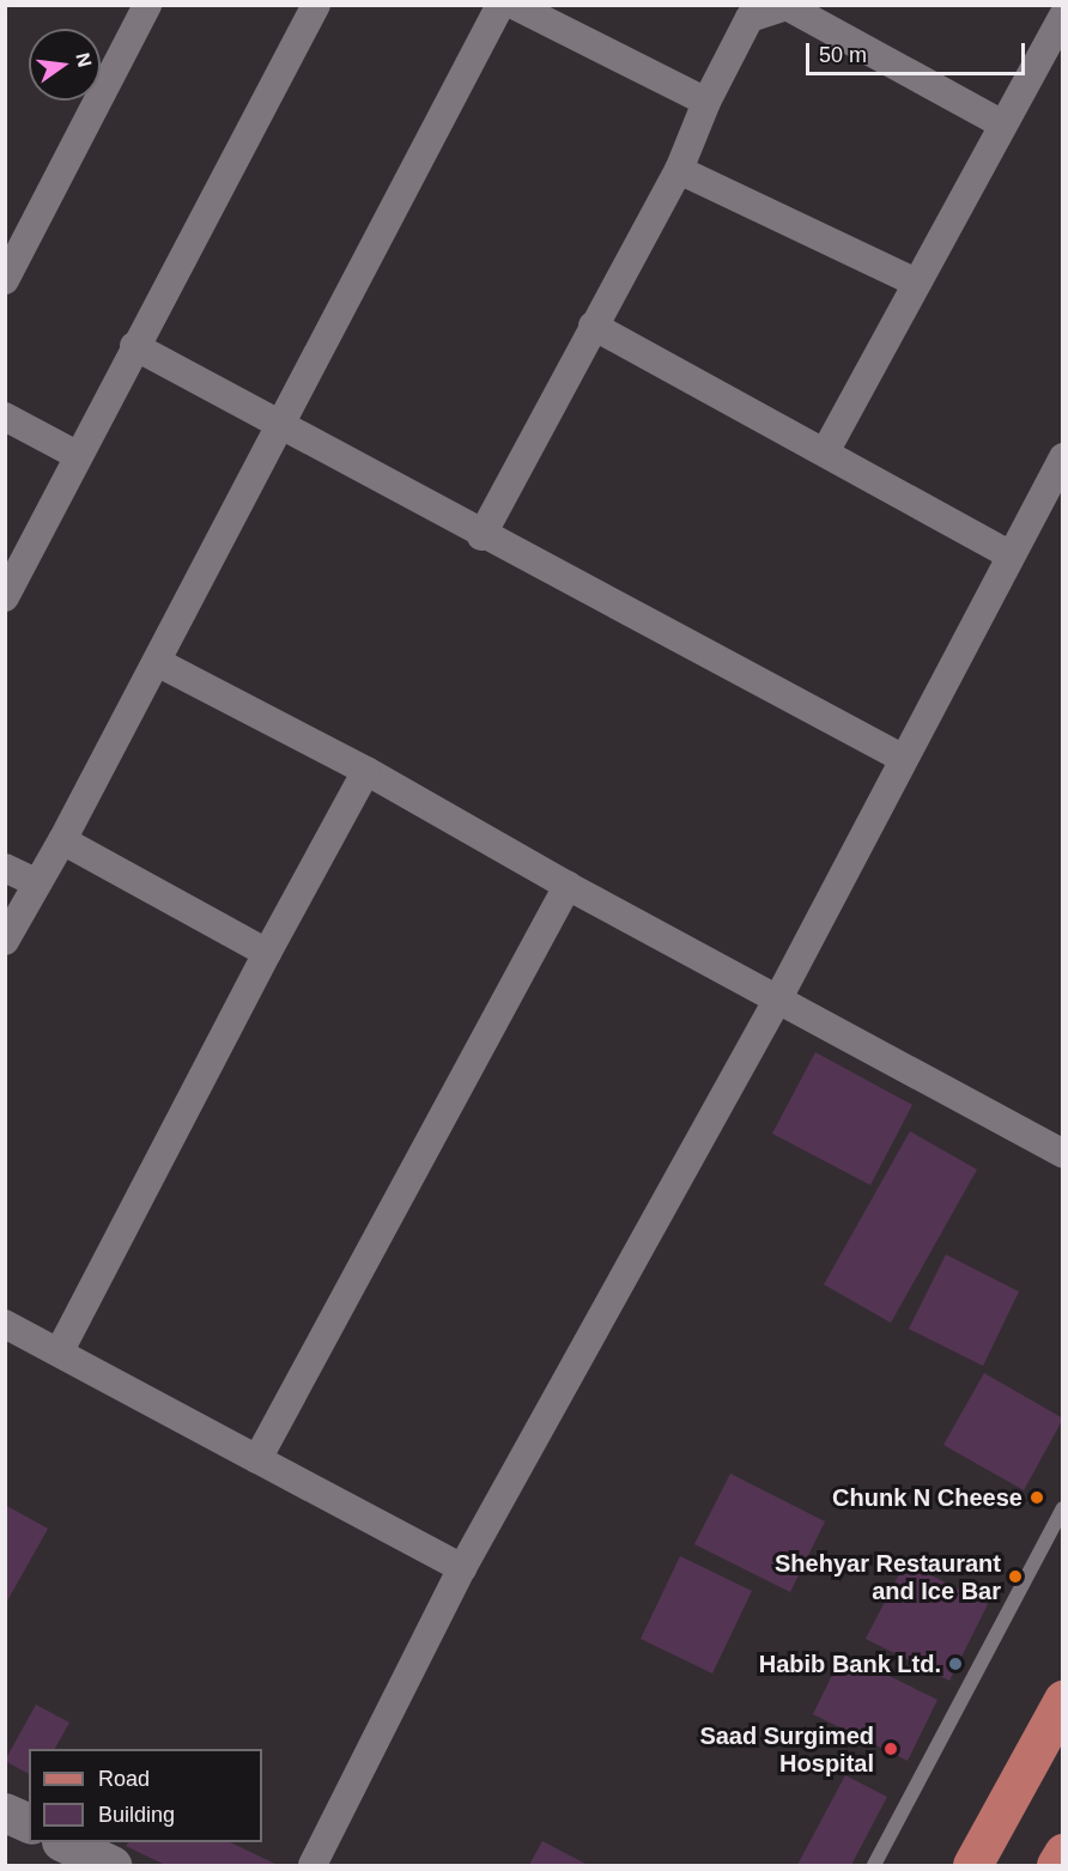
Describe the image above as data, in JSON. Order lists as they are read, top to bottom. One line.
{"places":["Chunk N Cheese","Shehyar Restaurant and Ice Bar","Habib Bank Ltd.","Saad Surgimed Hospital"],"legend":["Road","Building"],"scale_bar":"50 m","north":"right"}
